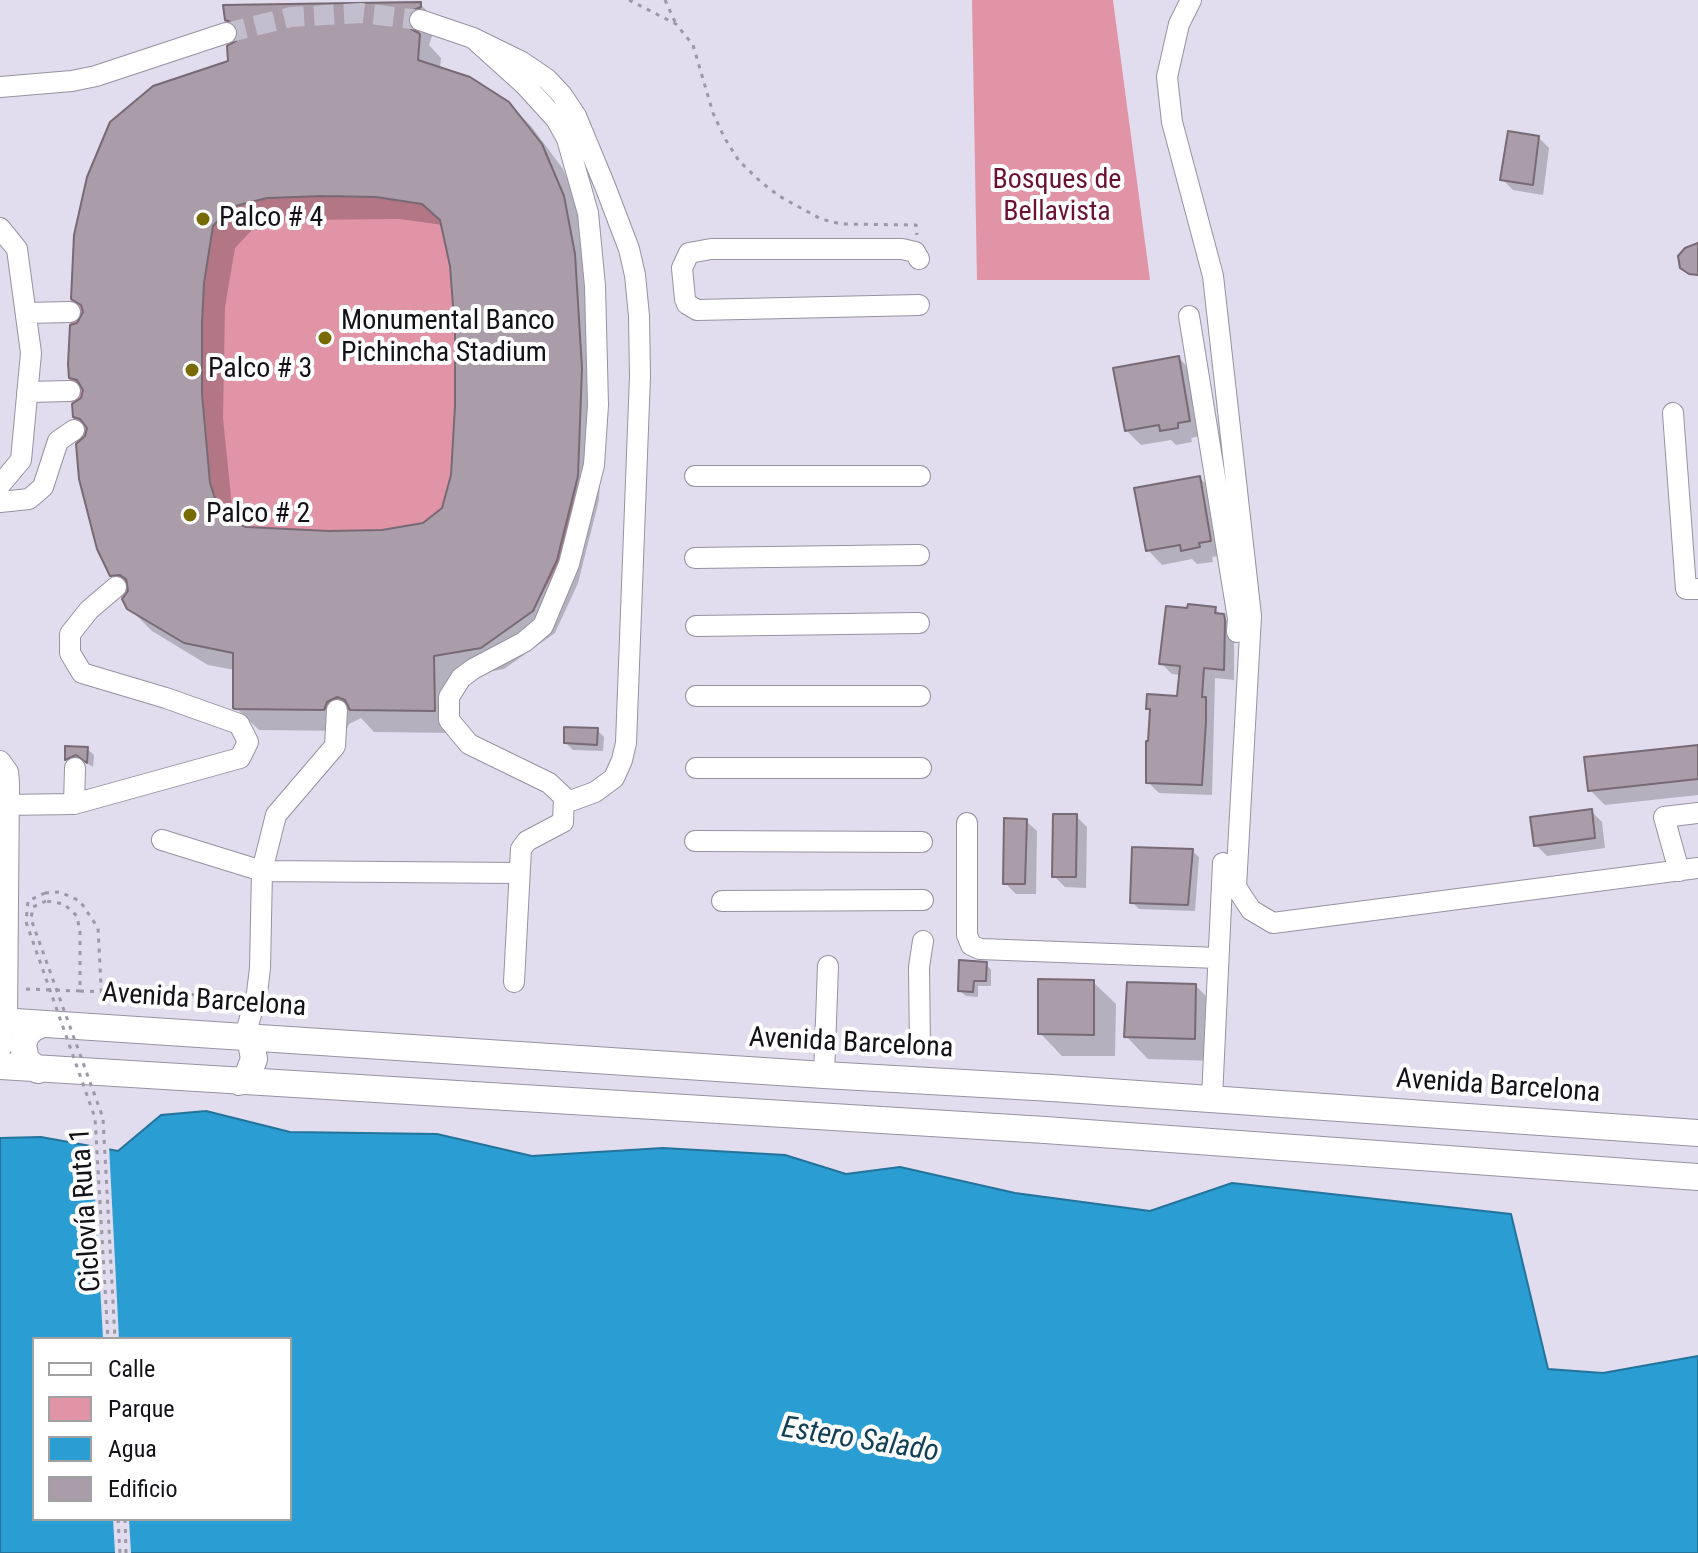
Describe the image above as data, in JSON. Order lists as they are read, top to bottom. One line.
{"streets":{"main road":["Avenida Barcelona"],"path":["Ciclovía Ruta 1"]},"water":["Estero Salado"],"parks":["Bosques de Bellavista"],"places":["Palco # 4","Monumental Banco Pichincha Stadium","Palco # 3","Palco # 2"],"legend":["Calle","Parque","Agua","Edificio"]}
